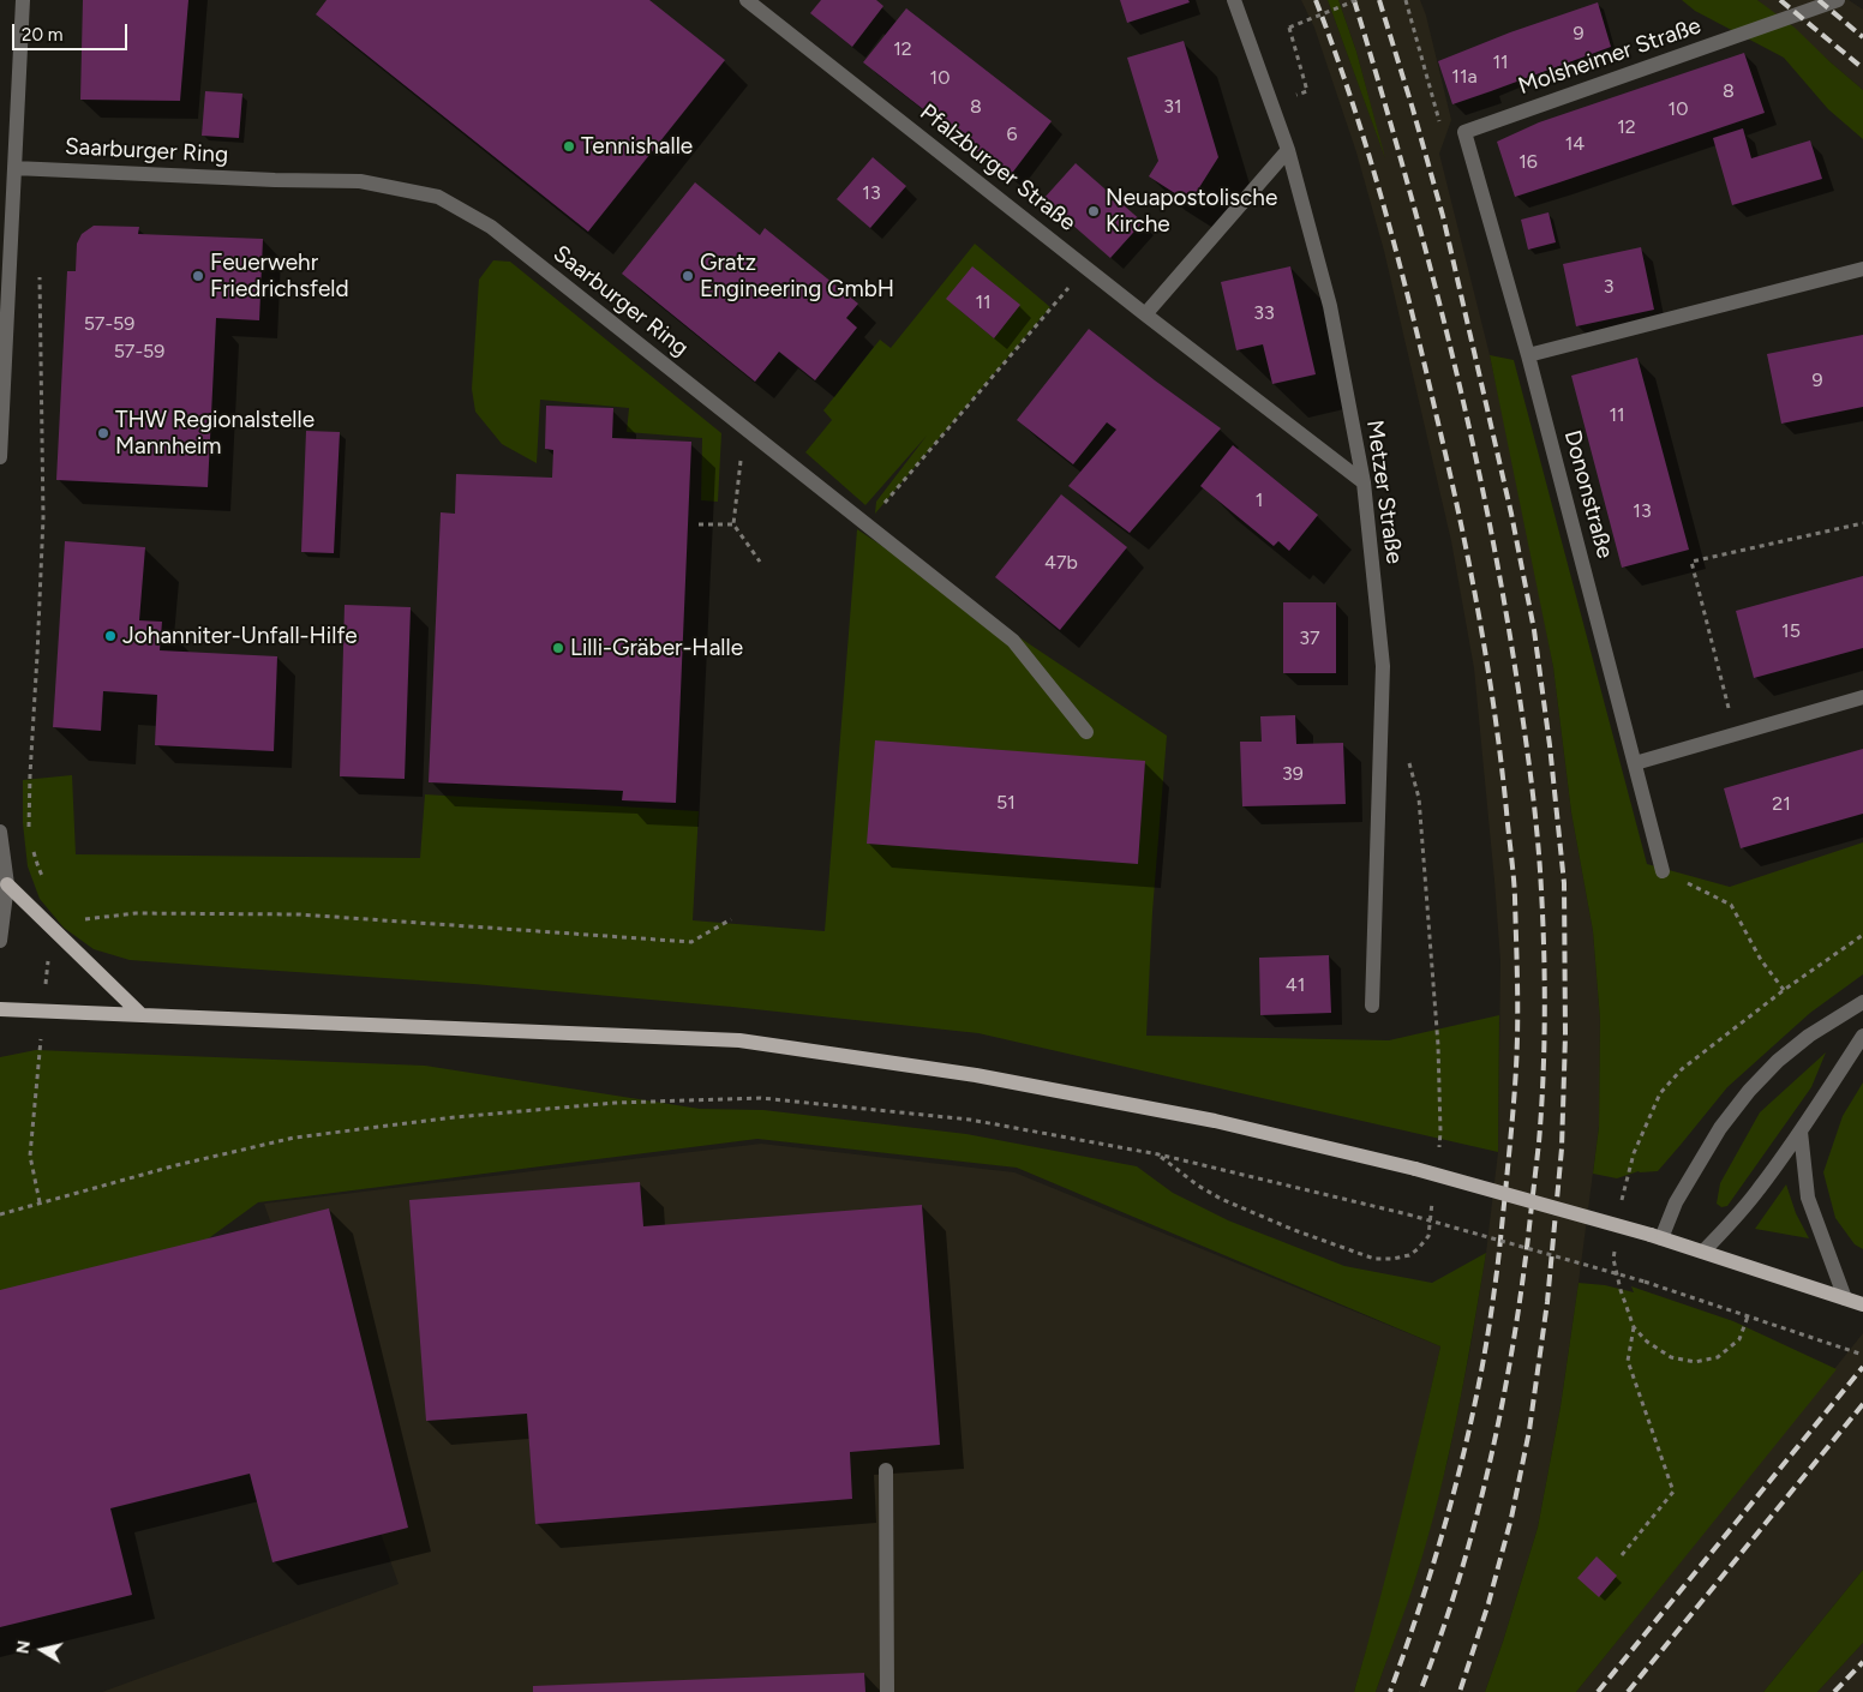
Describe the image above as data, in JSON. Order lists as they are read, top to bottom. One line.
{"streets":{"street":["Molsheimer Straße","Saarburger Ring","Pfalzburger Straße","Metzer Straße","Dononstraße"]},"crossings":[["Molsheimer Straße","Dononstraße"],["Pfalzburger Straße","Metzer Straße"]],"places":["Tennishalle","Neuapostolische Kirche","Feuerwehr Friedrichsfeld","Gratz Engineering GmbH","THW Regionalstelle Mannheim","Johanniter-Unfall-Hilfe","Lilli-Gräber-Halle"],"house_numbers":["9","12","11","11a","10","8","8","31","10","12","6","14","16","13","3","11","33","57-59","57-59","9","11","1","13","47b","15","37","39","51","21","41"],"scale_bar":"20 m","north":"left"}
